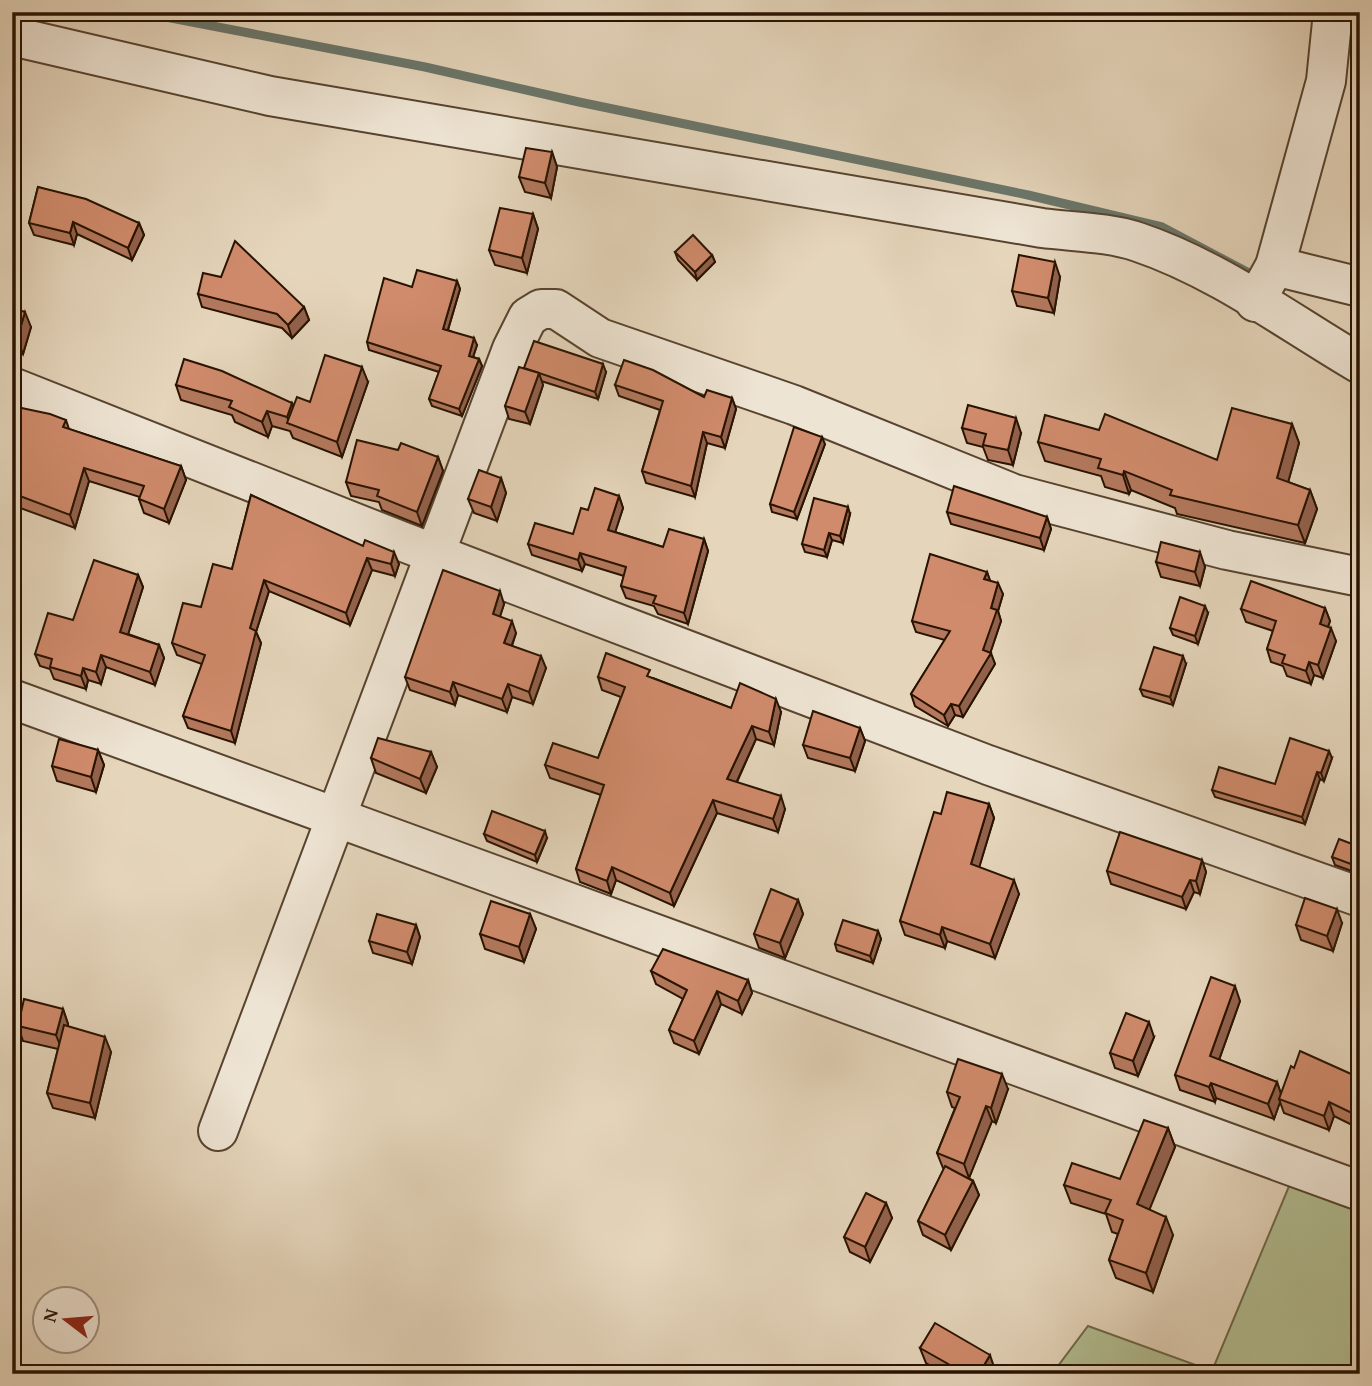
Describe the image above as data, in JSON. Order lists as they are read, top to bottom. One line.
{"north":"left"}
